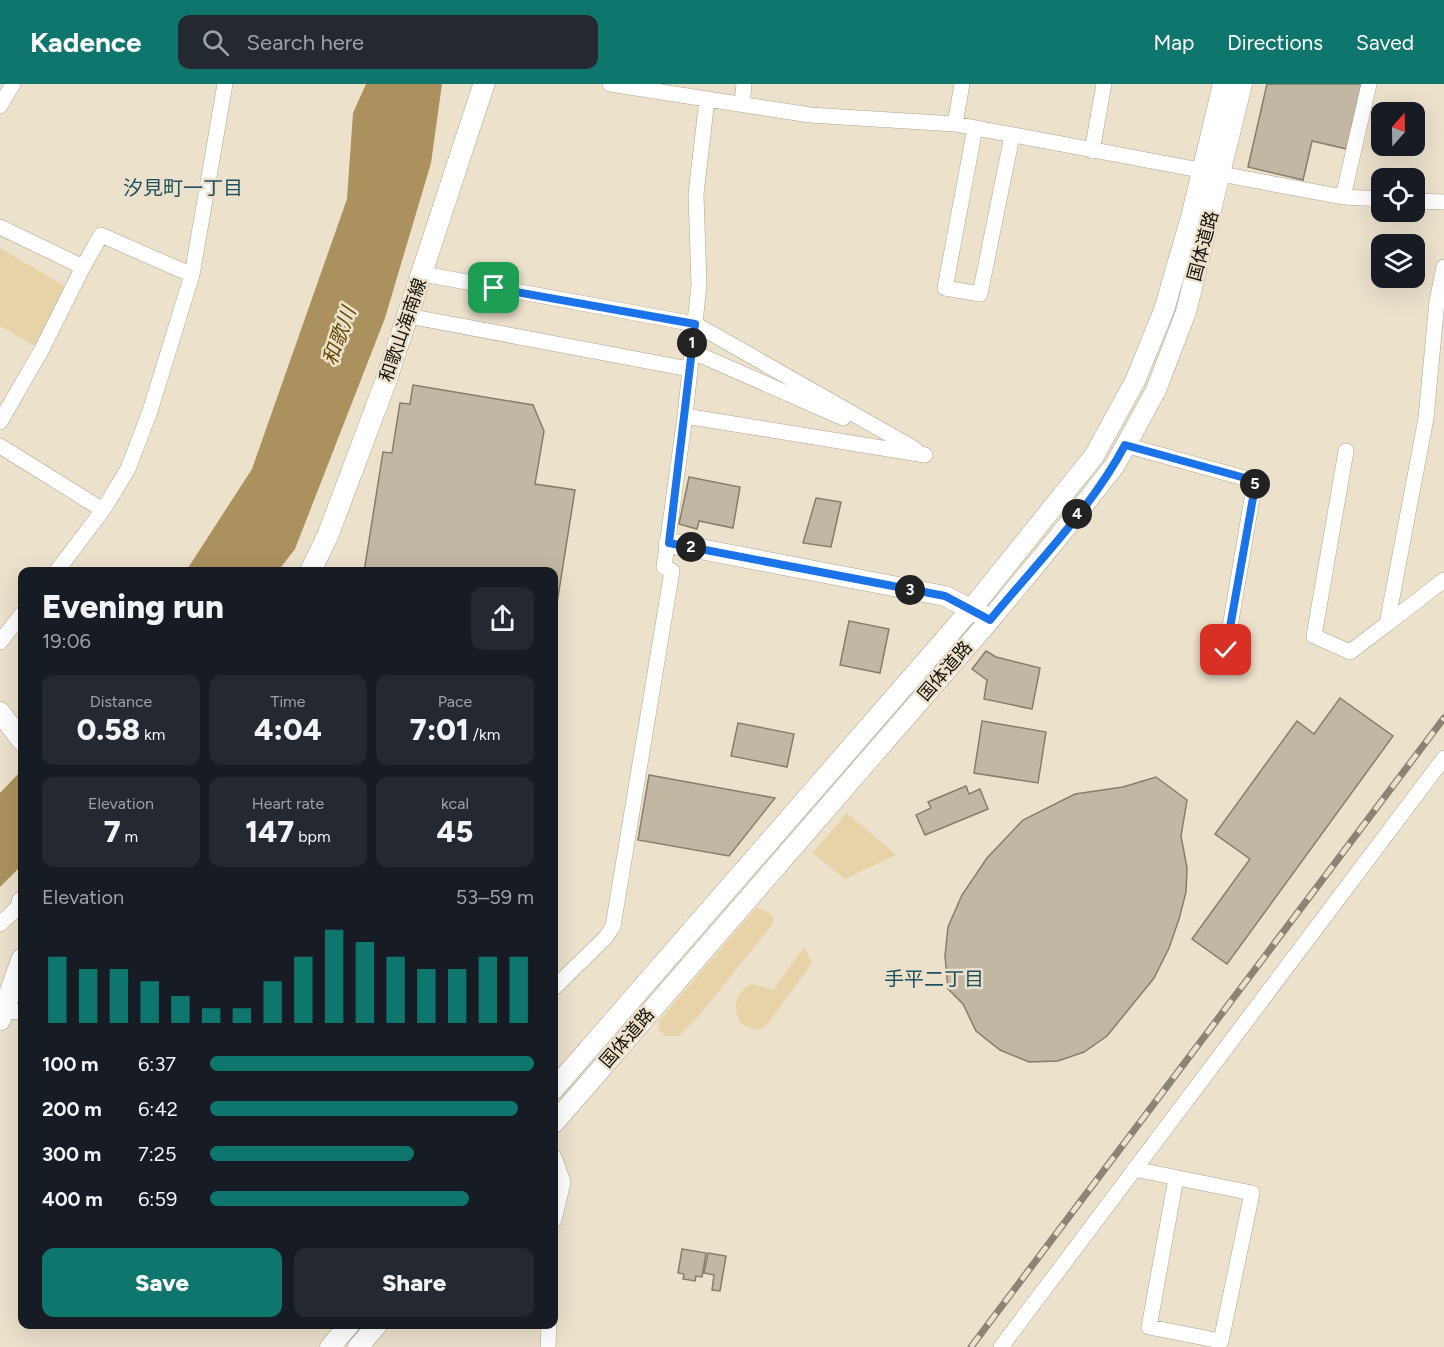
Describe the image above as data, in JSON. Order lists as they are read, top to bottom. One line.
{"streets":{"main road":["和歌山海南線"],"street":["国体道路"]},"districts":["汐見町一丁目","手平二丁目"],"water":["和歌川"],"north":"top","page":{"header":"Kadence","search":"Search here","nav":["Map","Directions","Saved"],"pins":["1","5","4","2","3"],"heading":["Evening run","19:06"],"stats":[["Distance","0.58 km"],["Time","4:04"],["Pace","7:01 /km"],["Elevation","7 m"],["Heart rate","147 bpm"],["kcal","45"]],"chart":["Elevation","53–59 m"],"list":[{"name":"100 m","note":"6:37"},{"name":"200 m","note":"6:42"},{"name":"300 m","note":"7:25"},{"name":"400 m","note":"6:59"}],"buttons":["Save","Share"]}}
